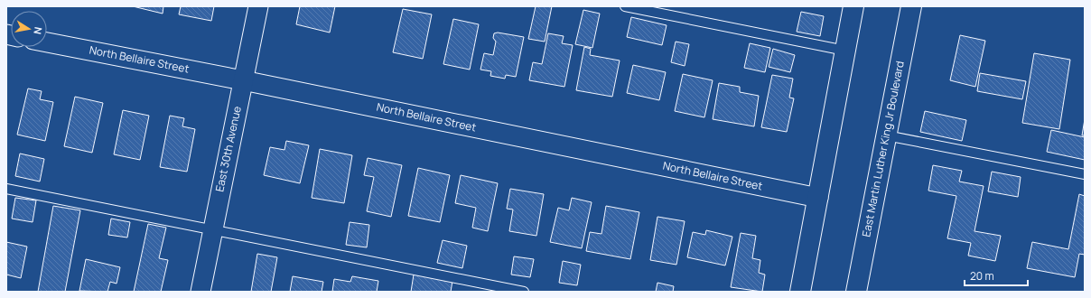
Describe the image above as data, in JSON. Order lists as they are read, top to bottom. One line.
{"streets":{"main road":["East Martin Luther King Jr Boulevard"],"street":["North Bellaire Street","East 30th Avenue"]},"crossings":[["North Bellaire Street","East 30th Avenue"]],"scale_bar":"20 m","north":"right"}
